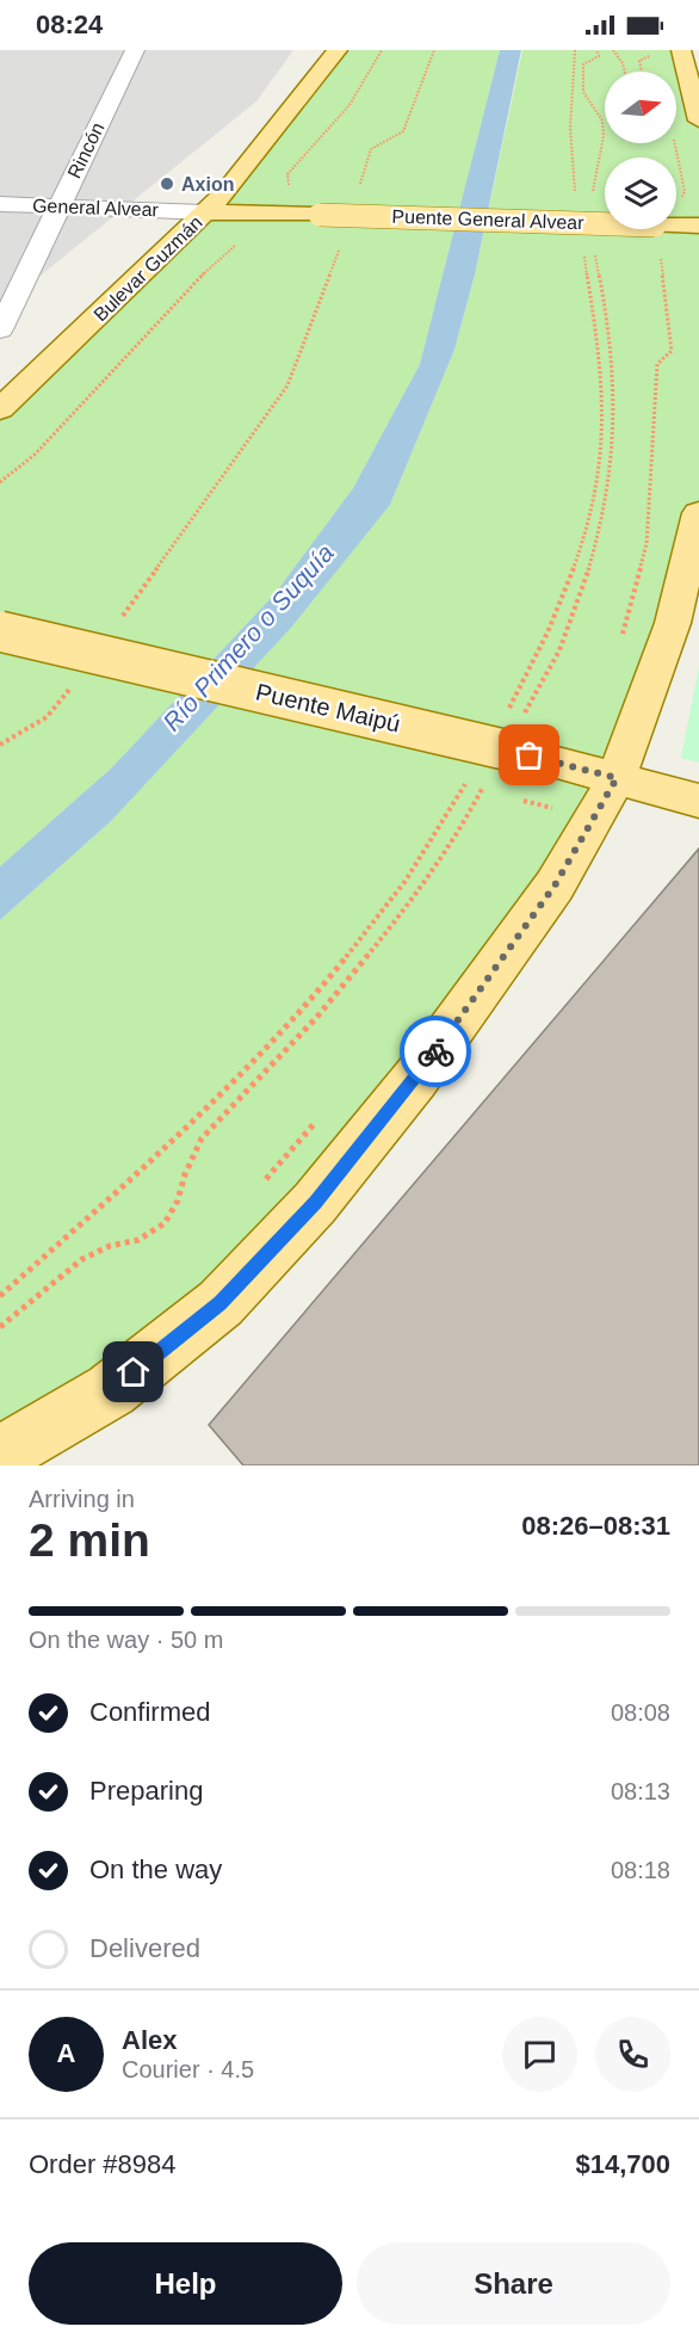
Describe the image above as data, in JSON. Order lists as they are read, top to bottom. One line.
{"streets":{"main road":["General Alvear","Puente General Alvear","Bulevar Guzmán","Puente Maipú"],"street":["Rincón"]},"crossings":[["Rincón","General Alvear"],["General Alvear","Puente General Alvear"],["General Alvear","Bulevar Guzmán"]],"water":["Río Primero o Suquía"],"places":["Axion"],"north":"right","page":{"status":"08:24","heading":["2 min","Arriving in","08:26–08:31"],"panel":["Alex","Courier · 4.5","Order #8984","$14,700"],"bar":"On the way · 50 m","list":[["Confirmed","08:08"],["Preparing","08:13"],["On the way","08:18"],"Delivered"],"round":"A","buttons":["Help","Share"]}}
